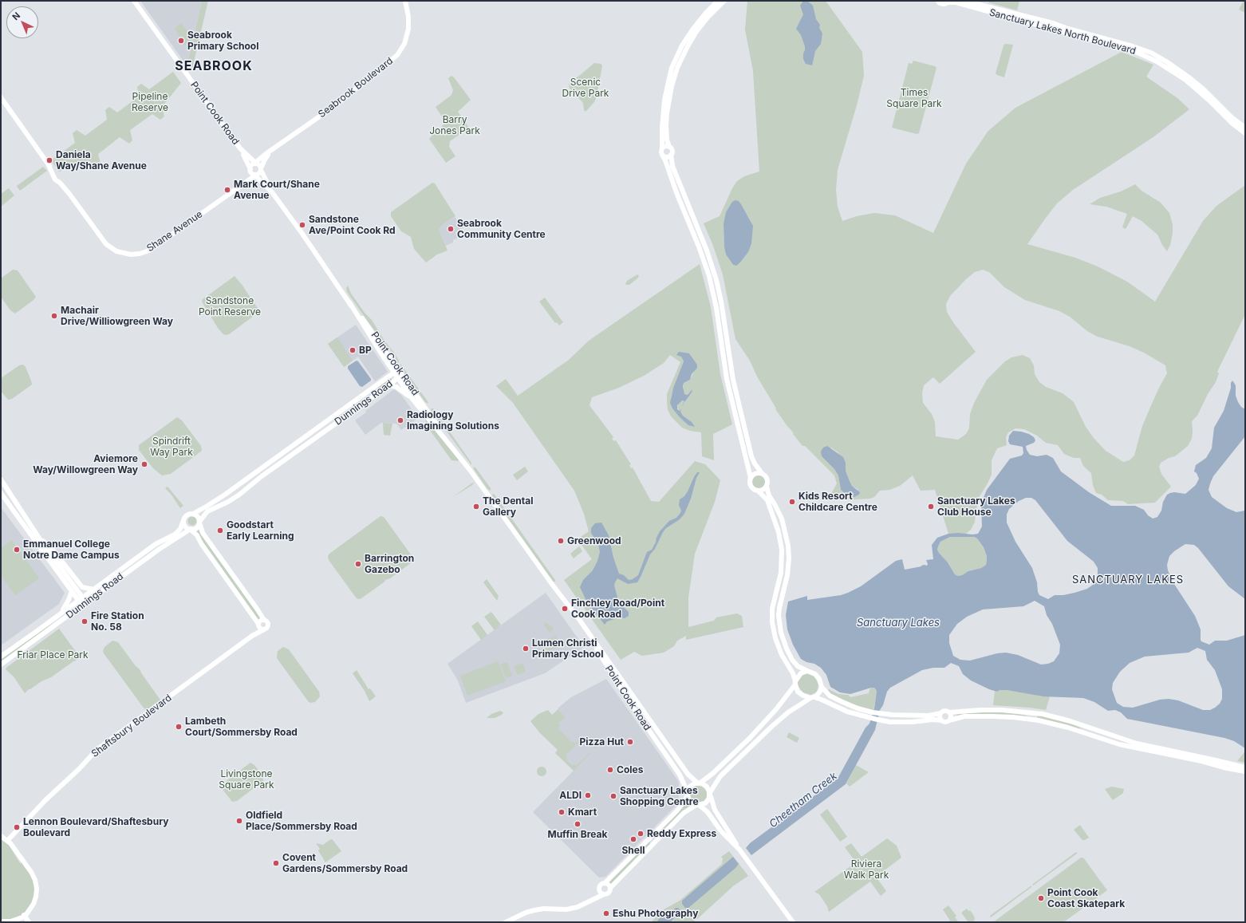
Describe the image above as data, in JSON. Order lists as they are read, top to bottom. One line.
{"streets":{"street":["Sanctuary Lakes North Boulevard","Seabrook Boulevard","Point Cook Road","Shane Avenue","Dunnings Road","Shaftsbury Boulevard"]},"crossings":[["Seabrook Boulevard","Point Cook Road"],["Seabrook Boulevard","Shane Avenue"],["Point Cook Road","Shane Avenue"],["Point Cook Road","Dunnings Road"]],"districts":["SEABROOK","SANCTUARY LAKES"],"water":["Sanctuary Lakes","Cheetham Creek"],"parks":["Scenic Drive Park","Times Square Park","Pipeline Reserve","Barry Jones Park","Sandstone Point Reserve","Spindrift Way Park","Friar Place Park","Livingstone Square Park","Riviera Walk Park"],"places":["Seabrook Primary School","Daniela Way/Shane Avenue","Mark Court/Shane Avenue","Sandstone Ave/Point Cook Rd","Seabrook Community Centre","Machair Drive/Williowgreen Way","BP","Radiology Imagining Solutions","Aviemore Way/Willowgreen Way","Kids Resort Childcare Centre","The Dental Gallery","Sanctuary Lakes Club House","Goodstart Early Learning","Greenwood","Emmanuel College Notre Dame Campus","Barrington Gazebo","Finchley Road/Point Cook Road","Fire Station No. 58","Lumen Christi Primary School","Lambeth Court/Sommersby Road","Pizza Hut","Coles","ALDI","Sanctuary Lakes Shopping Centre","Kmart","Oldfield Place/Sommersby Road","Muffin Break","Lennon Boulevard/Shaftesbury Boulevard","Reddy Express","Shell","Covent Gardens/Sommersby Road","Point Cook Coast Skatepark","Eshu Photography"],"north":"top left"}
